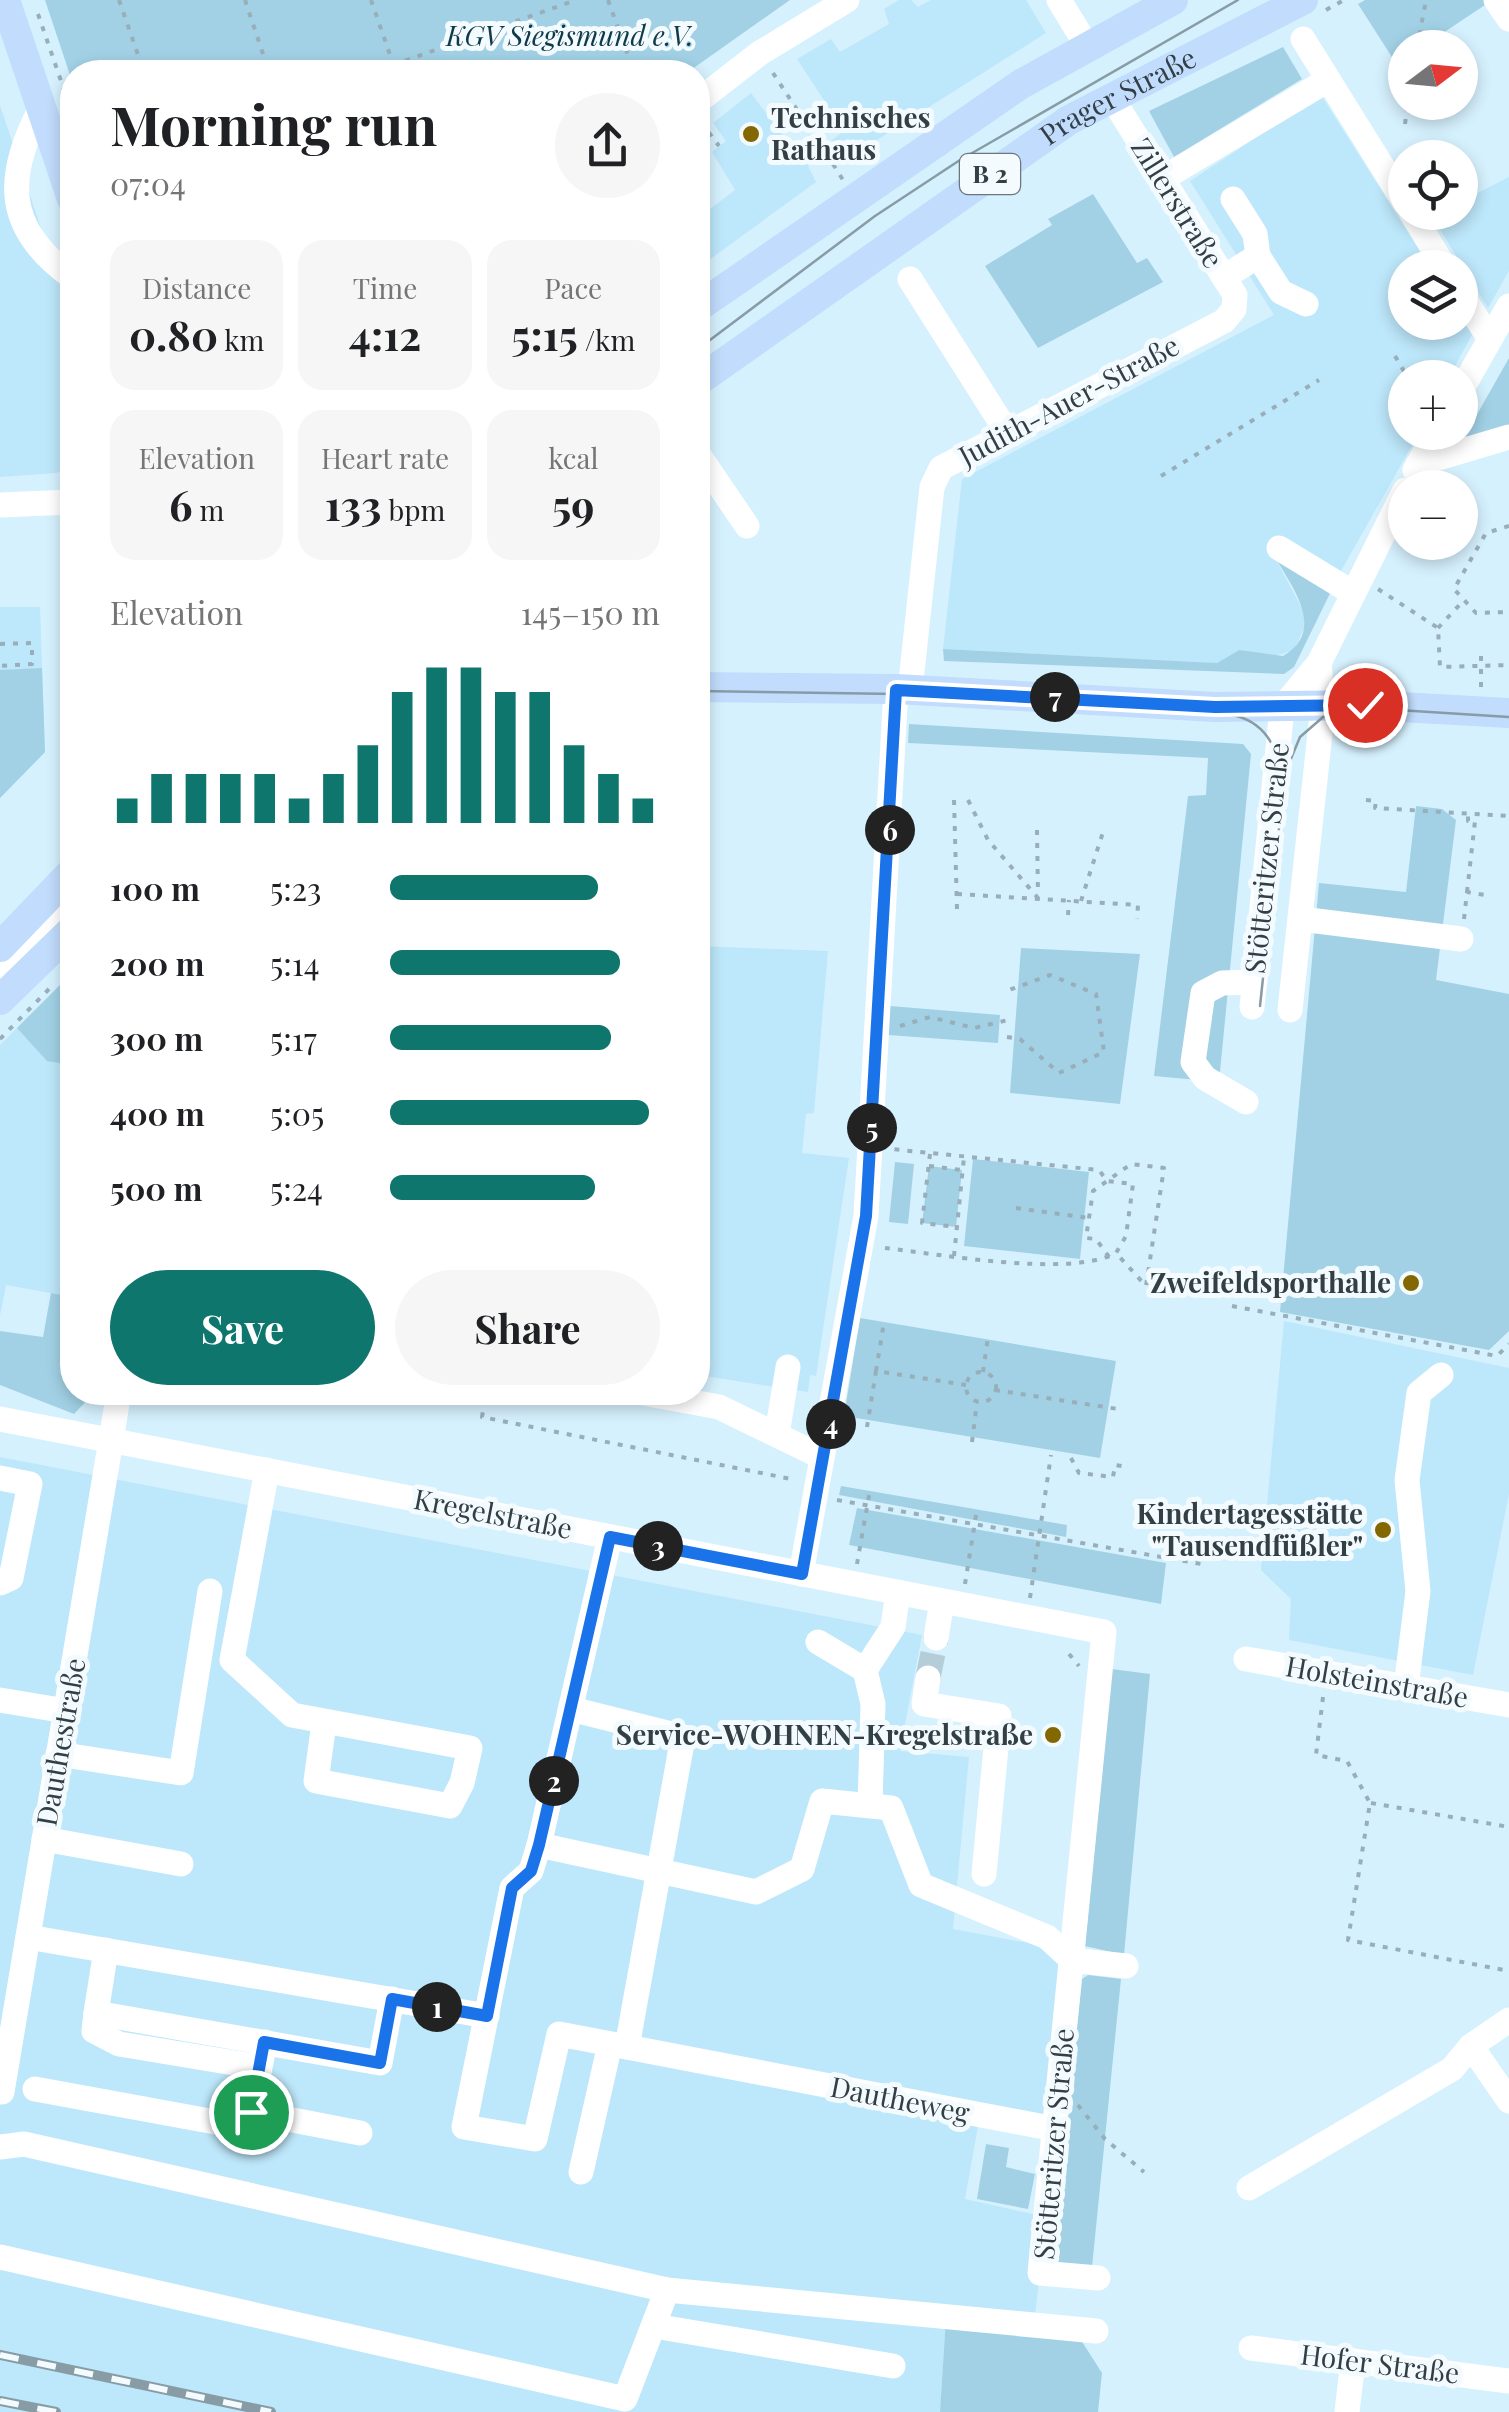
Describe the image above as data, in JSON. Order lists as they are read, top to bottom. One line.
{"streets":{"main road":["Prager Straße","B 2"],"street":["Zillerstraße","Judith-Auer-Straße","Stötteritzer Straße","Kregelstraße","Holsteinstraße","Dauthestraße","Dautheweg","Hofer Straße"]},"crossings":[["Prager Straße","Zillerstraße"],["Zillerstraße","Judith-Auer-Straße"],["Stötteritzer Straße","Kregelstraße"],["Stötteritzer Straße","Dautheweg"],["Kregelstraße","Dauthestraße"]],"parks":["KGV Siegismund e.V."],"places":["Technisches Rathaus","Zweifeldsporthalle","Kindertagesstätte \"Tausendfüßler\"","Service-WOHNEN-Kregelstraße"],"north":"right","page":{"map_buttons":["+","−"],"heading":["Morning run","07:04"],"stats":[["Distance","0.80 km"],["Time","4:12"],["Pace","5:15 /km"],["Elevation","6 m"],["Heart rate","133 bpm"],["kcal","59"]],"chart":["Elevation","145–150 m"],"pins":["7","6","5","4","3","2","1"],"list":[{"name":"100 m","note":"5:23"},{"name":"200 m","note":"5:14"},{"name":"300 m","note":"5:17"},{"name":"400 m","note":"5:05"},{"name":"500 m","note":"5:24"}],"buttons":["Save","Share"]}}
